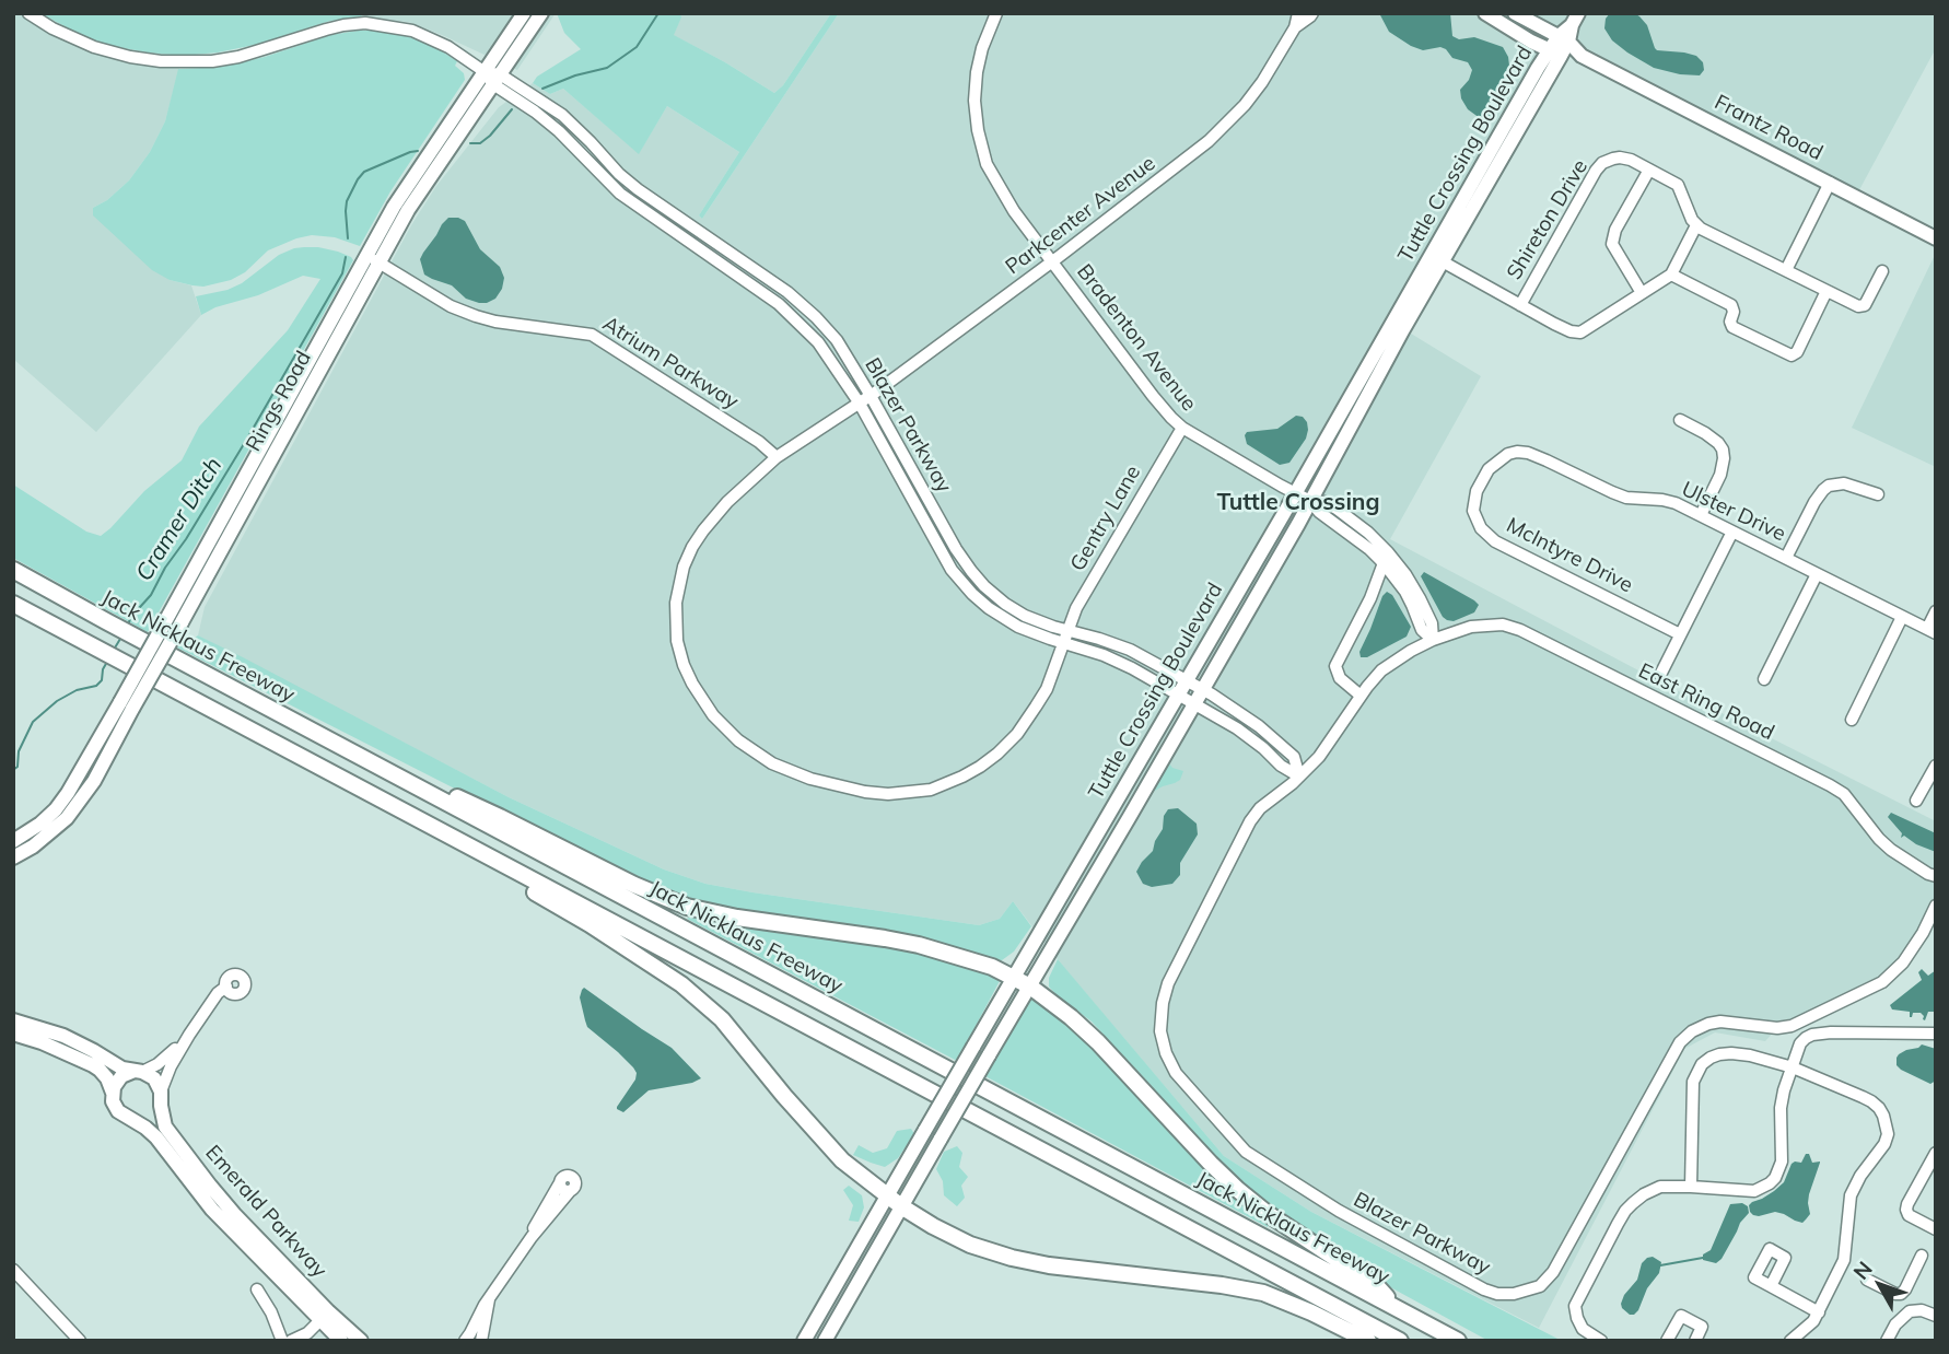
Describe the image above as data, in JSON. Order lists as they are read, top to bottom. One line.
{"streets":{"highway":["Jack Nicklaus Freeway"],"main road":["Frantz Road","Tuttle Crossing Boulevard","Rings Road","Emerald Parkway"],"street":["Parkcenter Avenue","Shireton Drive","Bradenton Avenue","Atrium Parkway","Blazer Parkway","Ulster Drive","Gentry Lane","McIntyre Drive","East Ring Road"]},"crossings":[["Frantz Road","Tuttle Crossing Boulevard"],["Tuttle Crossing Boulevard","Bradenton Avenue"],["Tuttle Crossing Boulevard","Blazer Parkway"],["Parkcenter Avenue","Bradenton Avenue"],["Parkcenter Avenue","Atrium Parkway"],["Parkcenter Avenue","Blazer Parkway"],["Parkcenter Avenue","Gentry Lane"],["Bradenton Avenue","Blazer Parkway"],["Bradenton Avenue","Gentry Lane"],["Bradenton Avenue","East Ring Road"],["Atrium Parkway","Rings Road"],["Atrium Parkway","Gentry Lane"],["Rings Road","Blazer Parkway"],["Blazer Parkway","Gentry Lane"],["Blazer Parkway","East Ring Road"],["Ulster Drive","McIntyre Drive"]],"districts":["Tuttle Crossing"],"water":["Cramer Ditch"],"north":"top left"}
